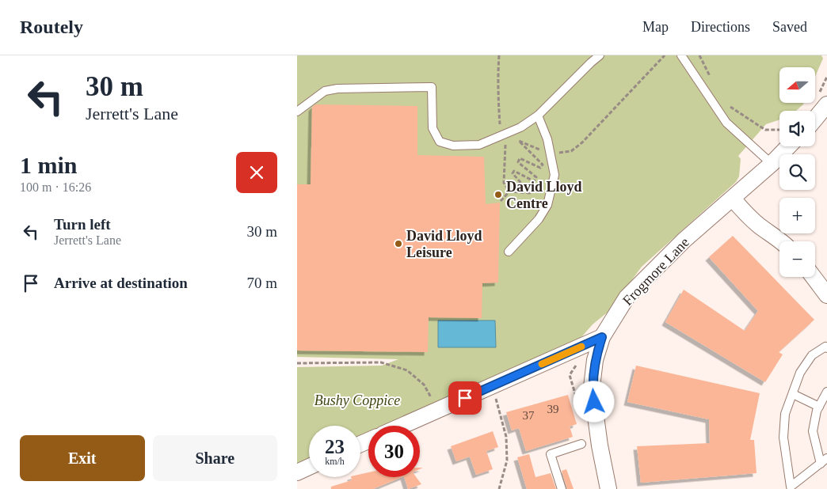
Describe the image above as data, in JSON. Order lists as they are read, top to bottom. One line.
{"streets":{"street":["Frogmore Lane"]},"parks":["Bushy Coppice"],"places":["David Lloyd Centre","David Lloyd Leisure"],"house_numbers":["39","37"],"north":"left","page":{"header":"Routely","nav":["Map","Directions","Saved"],"turn":["30 m","Jerrett's Lane"],"map_buttons":["+","−"],"heading":["1 min","100 m · 16:26"],"list":[{"name":"Turn left","note":"Jerrett's Lane","value":"30 m"},{"name":"Arrive at destination","value":"70 m"}],"speed":"23 km/h","limit":"30","buttons":["Exit","Share"]}}
